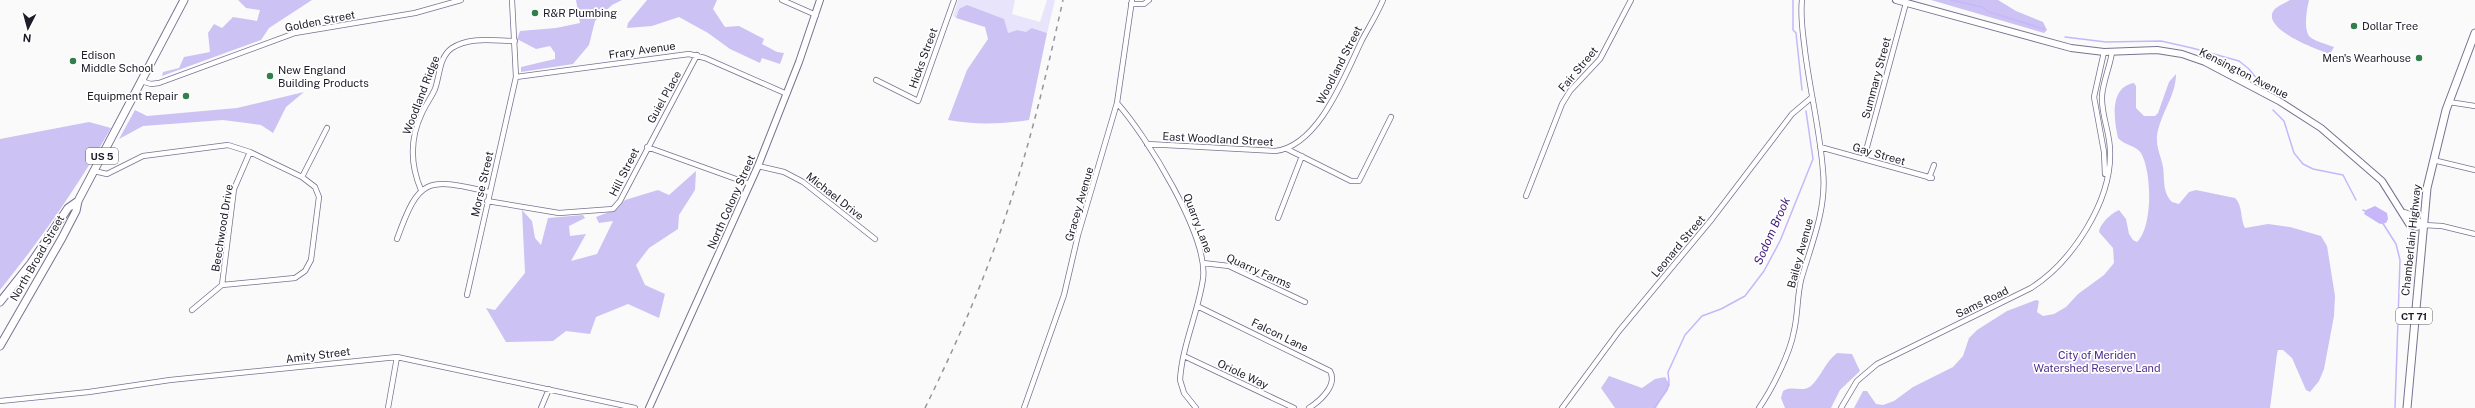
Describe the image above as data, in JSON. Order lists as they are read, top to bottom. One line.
{"streets":{"main road":["Kensington Avenue","US 5","North Colony Street","Chamberlain Highway","North Broad Street","CT 71"],"street":["Golden Street","Frary Avenue","Hicks Street","Woodland Street","Fair Street","Summary Street","Woodland Ridge","Guiel Place","East Woodland Street","Gay Street","Hill Street","Morse Street","Michael Drive","Gracey Avenue","Quarry Lane","Beechwood Drive","Leonard Street","Bailey Avenue","Quarry Farms","Sams Road","Falcon Lane","Amity Street","Oriole Way"]},"crossings":[["Golden Street","North Broad Street"],["Frary Avenue","Guiel Place"],["Frary Avenue","Morse Street"],["Frary Avenue","North Colony Street"],["Woodland Street","East Woodland Street"],["Kensington Avenue","Summary Street"],["Kensington Avenue","Chamberlain Highway"],["Kensington Avenue","Sams Road"],["Summary Street","Gay Street"],["Guiel Place","Hill Street"],["East Woodland Street","Quarry Lane"],["Gay Street","Bailey Avenue"],["Hill Street","Morse Street"],["Hill Street","North Colony Street"],["Michael Drive","North Colony Street"],["Gracey Avenue","Quarry Lane"],["Quarry Lane","Quarry Farms"],["Quarry Lane","Falcon Lane"],["Quarry Lane","Oriole Way"],["Leonard Street","Bailey Avenue"]],"water":["Sodom Brook"],"parks":["City of Meriden Watershed Reserve Land"],"places":["R&R Plumbing","Dollar Tree","Men's Wearhouse","Edison Middle School","New England Building Products","Equipment Repair"],"north":"bottom"}
